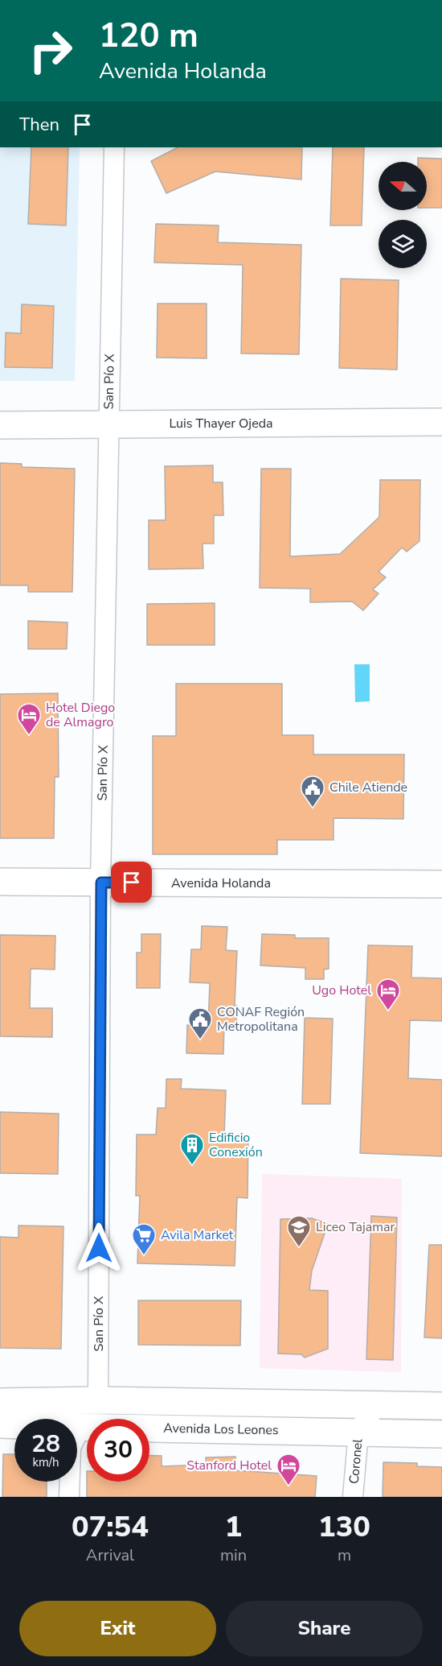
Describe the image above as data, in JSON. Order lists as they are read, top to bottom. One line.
{"streets":{"main road":["Luis Thayer Ojeda","Avenida Holanda","Avenida Los Leones"],"street":["San Pío X","Coronel"]},"crossings":[["San Pío X","Luis Thayer Ojeda"],["San Pío X","Avenida Holanda"],["San Pío X","Avenida Los Leones"],["Avenida Los Leones","Coronel"]],"places":{"hotel":["Hotel Diego de Almagro","Ugo Hotel","Stanford Hotel"],"public building":["Chile Atiende","CONAF Región Metropolitana"],"building":["Edificio Conexión"],"school or university":["Liceo Tajamar"],"supermarket":["Avila Market"]},"north":"left","page":{"turn":["120 m","Avenida Holanda"],"then":"Then","speed":"28 km/h","limit":"30","eta":["07:54","Arrival","1","min","130","m"],"buttons":["Exit","Share"]}}
